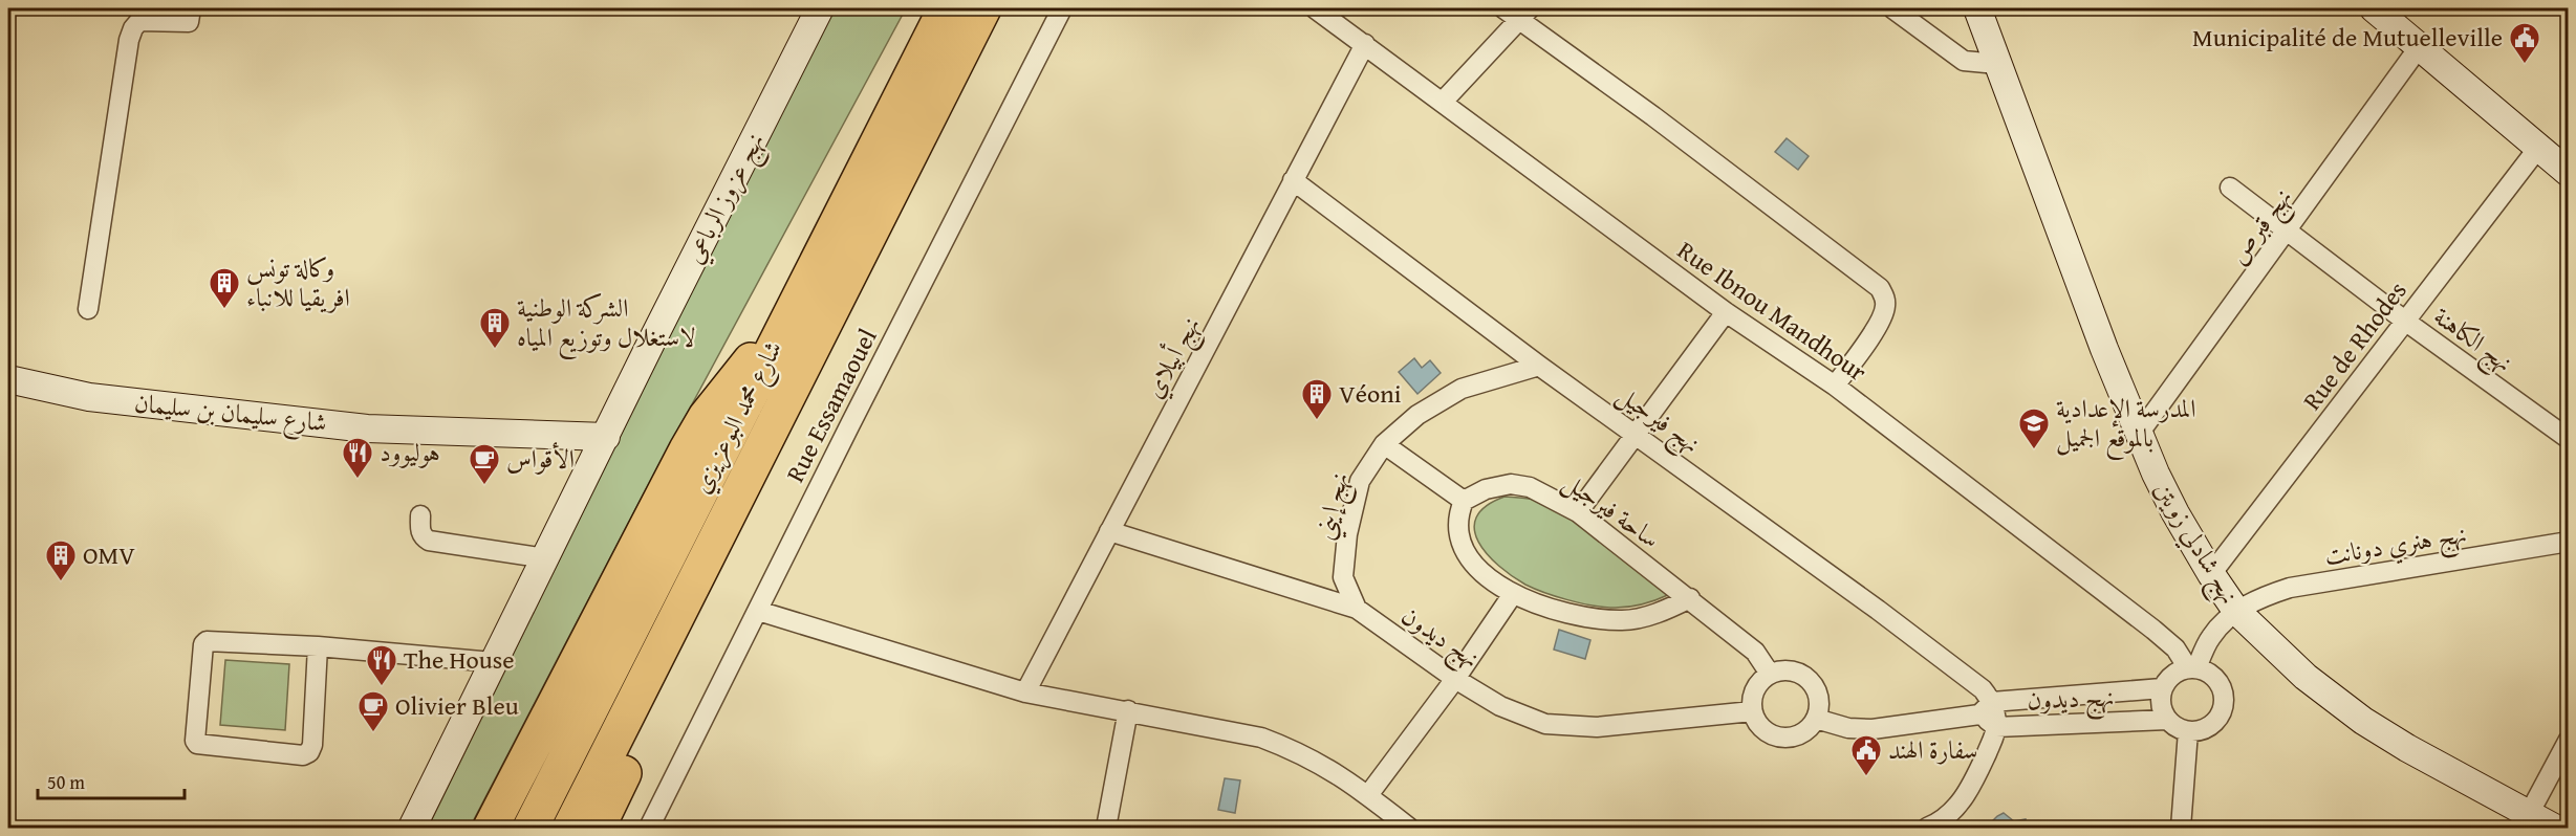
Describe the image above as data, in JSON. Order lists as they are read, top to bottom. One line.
{"streets":{"highway":["شارع محمد البوعزيزي"],"street":["نهج عزوز الرباعي","نهج قبرص","Rue Ibnou Mandhour","نهج الكاهنة","Rue de Rhodes","نهج أبيلاي","Rue Essamaouel","شارع سليمان بن سليمان","نهج فيرجيل","نهج إيني","ساحة فيرجيل","نهج شادلي زويتن","نهج هنري دونانت","نهج ديدون"]},"crossings":[["نهج عزوز الرباعي","شارع سليمان بن سليمان"],["نهج قبرص","نهج الكاهنة"],["نهج قبرص","نهج شادلي زويتن"],["Rue Ibnou Mandhour","نهج أبيلاي"],["Rue Ibnou Mandhour","نهج هنري دونانت"],["Rue Ibnou Mandhour","نهج ديدون"],["نهج الكاهنة","Rue de Rhodes"],["Rue de Rhodes","نهج شادلي زويتن"],["نهج أبيلاي","نهج فيرجيل"],["نهج أبيلاي","نهج ديدون"],["نهج فيرجيل","نهج إيني"],["نهج فيرجيل","نهج ديدون"],["نهج إيني","نهج ديدون"],["ساحة فيرجيل","نهج ديدون"],["نهج شادلي زويتن","نهج هنري دونانت"],["نهج هنري دونانت","نهج ديدون"]],"places":{"public building":["Municipalité de Mutuelleville","سفارة الهند"],"building":["وكالة تونس افريقيا للانباء","الشركة الوطنية لاستغلال وتوزيع المياه","Véoni","OMV"],"school or university":["المدرسة الإعدادية بالموقع الجميل"],"restaurant":["هوليوود","The House"],"cafe":["الأقواس","Olivier Bleu"]},"scale_bar":"50 m"}
